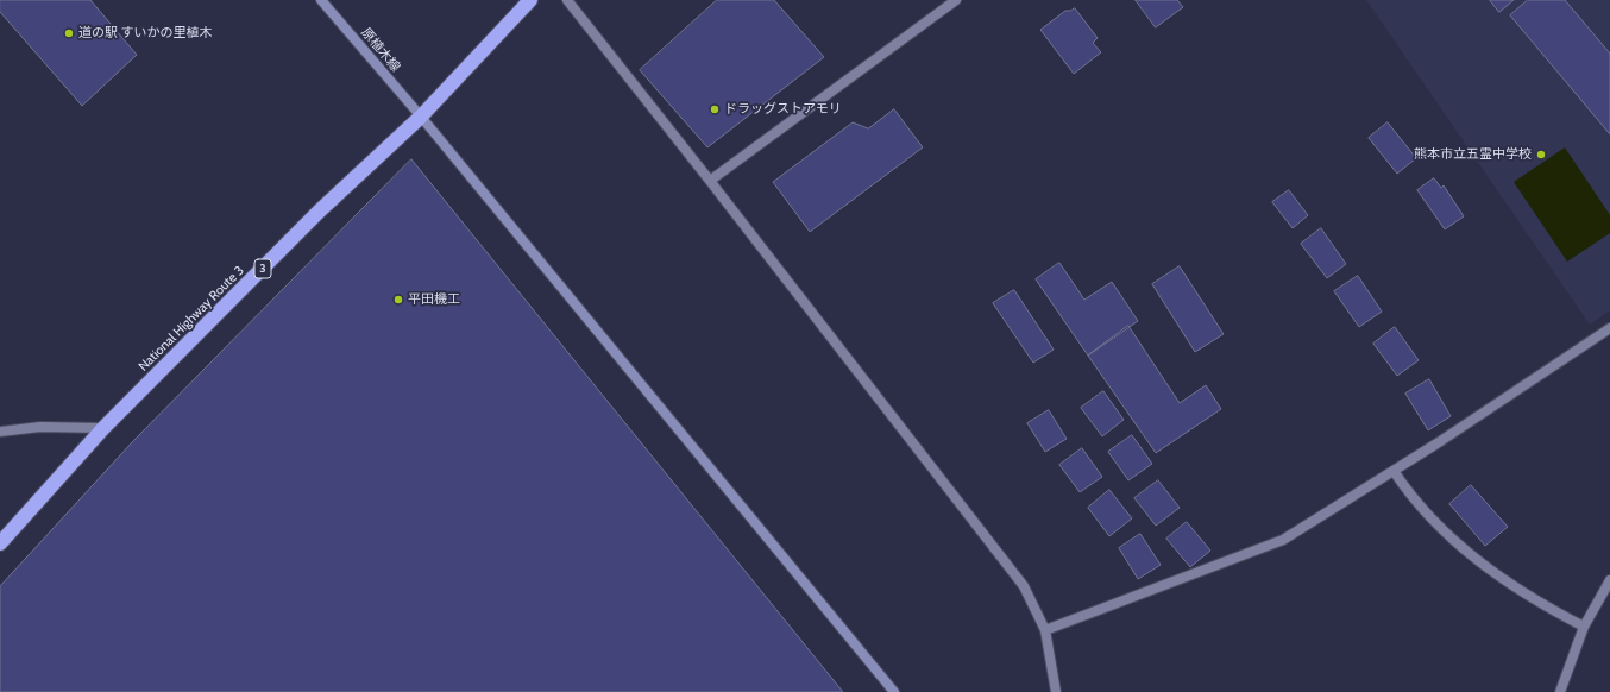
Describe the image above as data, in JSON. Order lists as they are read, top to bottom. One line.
{"streets":{"highway":["3","National Highway Route 3"],"street":["原植木線"]},"crossings":[["原植木線","National Highway Route 3"]],"places":["道の駅 すいかの里植木","ドラッグストアモリ","熊本市立五霊中学校","平田機工"]}
